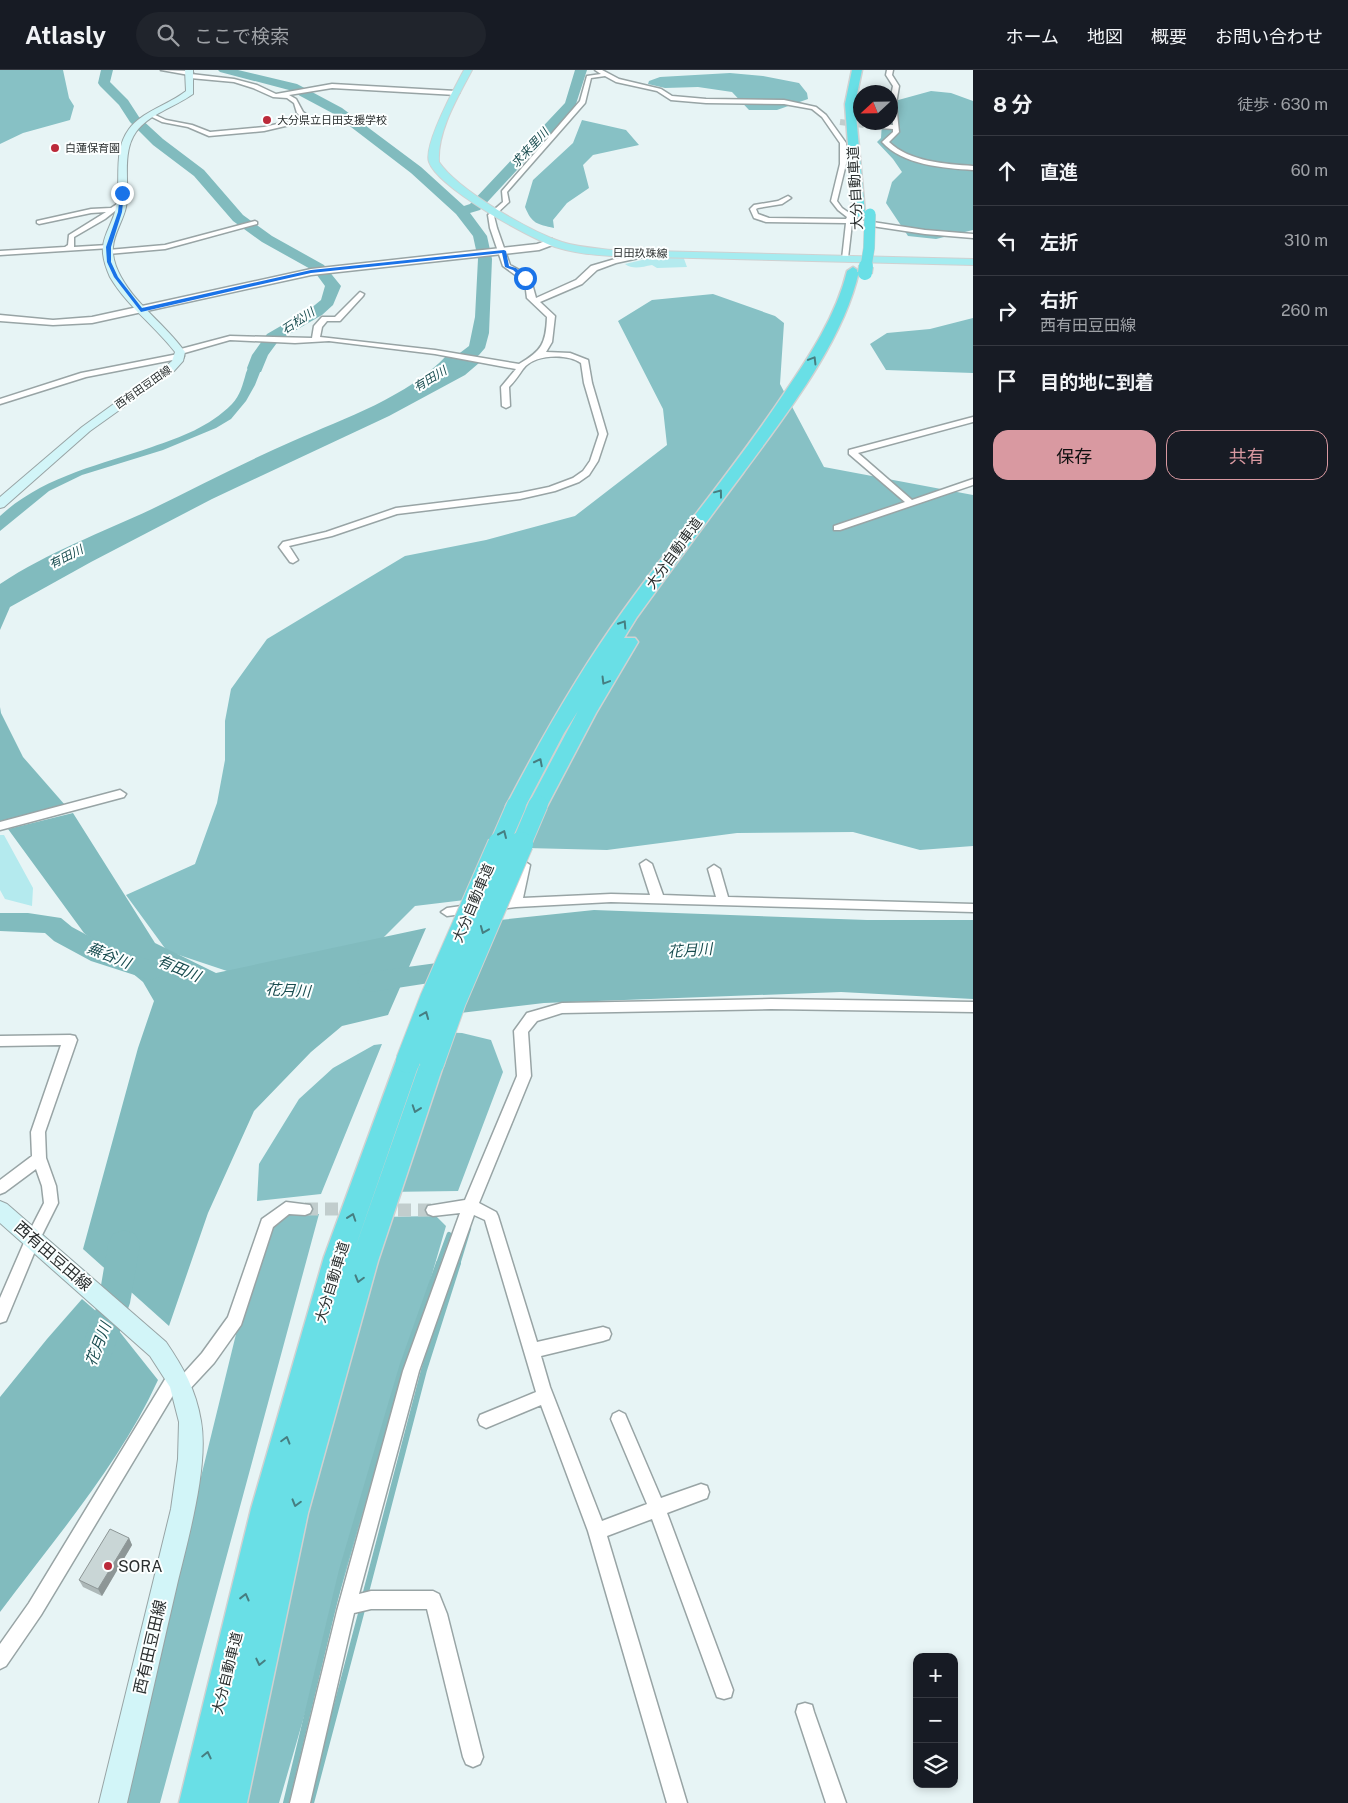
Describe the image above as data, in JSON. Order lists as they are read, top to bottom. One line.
{"streets":{"highway":["大分自動車道"],"main road":["日田玖珠線","西有田豆田線"]},"crossings":[["大分自動車道","日田玖珠線"]],"water":["求来里川","石松川","有田川","花月川","蕪谷川"],"places":["大分県立日田支援学校","白蓮保育園","SORA"],"north":"left","page":{"header":"Atlasly","search":"ここで検索","nav":["ホーム","地図","概要","お問い合わせ"],"heading":["8 分","徒歩 · 630 m"],"list":[["直進","60 m"],["左折","310 m"],["右折","西有田豆田線","260 m"],"目的地に到着"],"buttons":["保存","共有"],"map_buttons":["+","−"]}}
